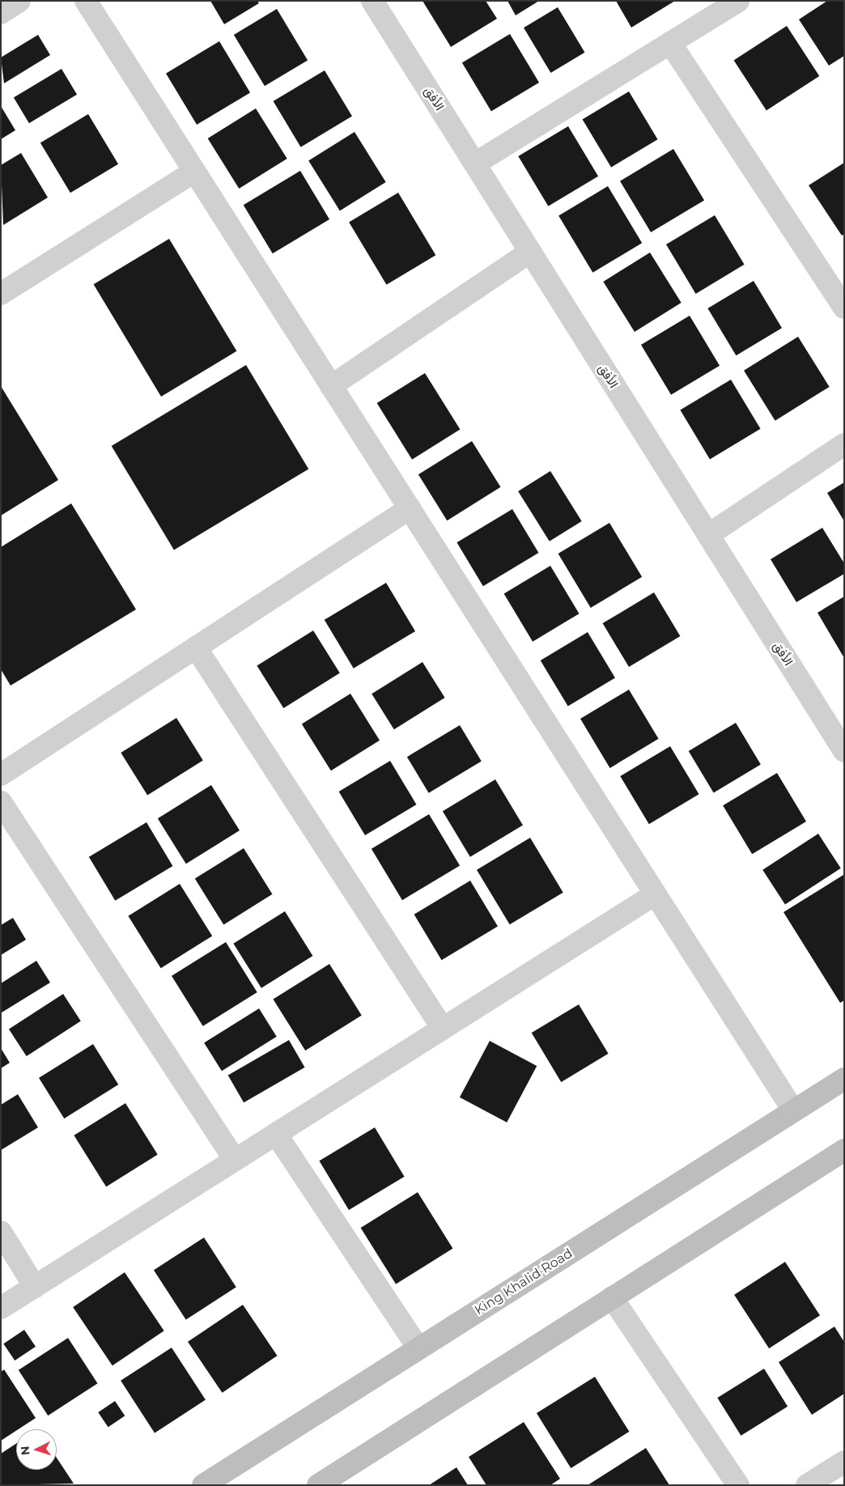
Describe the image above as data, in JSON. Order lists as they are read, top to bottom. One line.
{"streets":{"main road":["King Khalid Road"],"street":["الأفق"]},"north":"left"}
